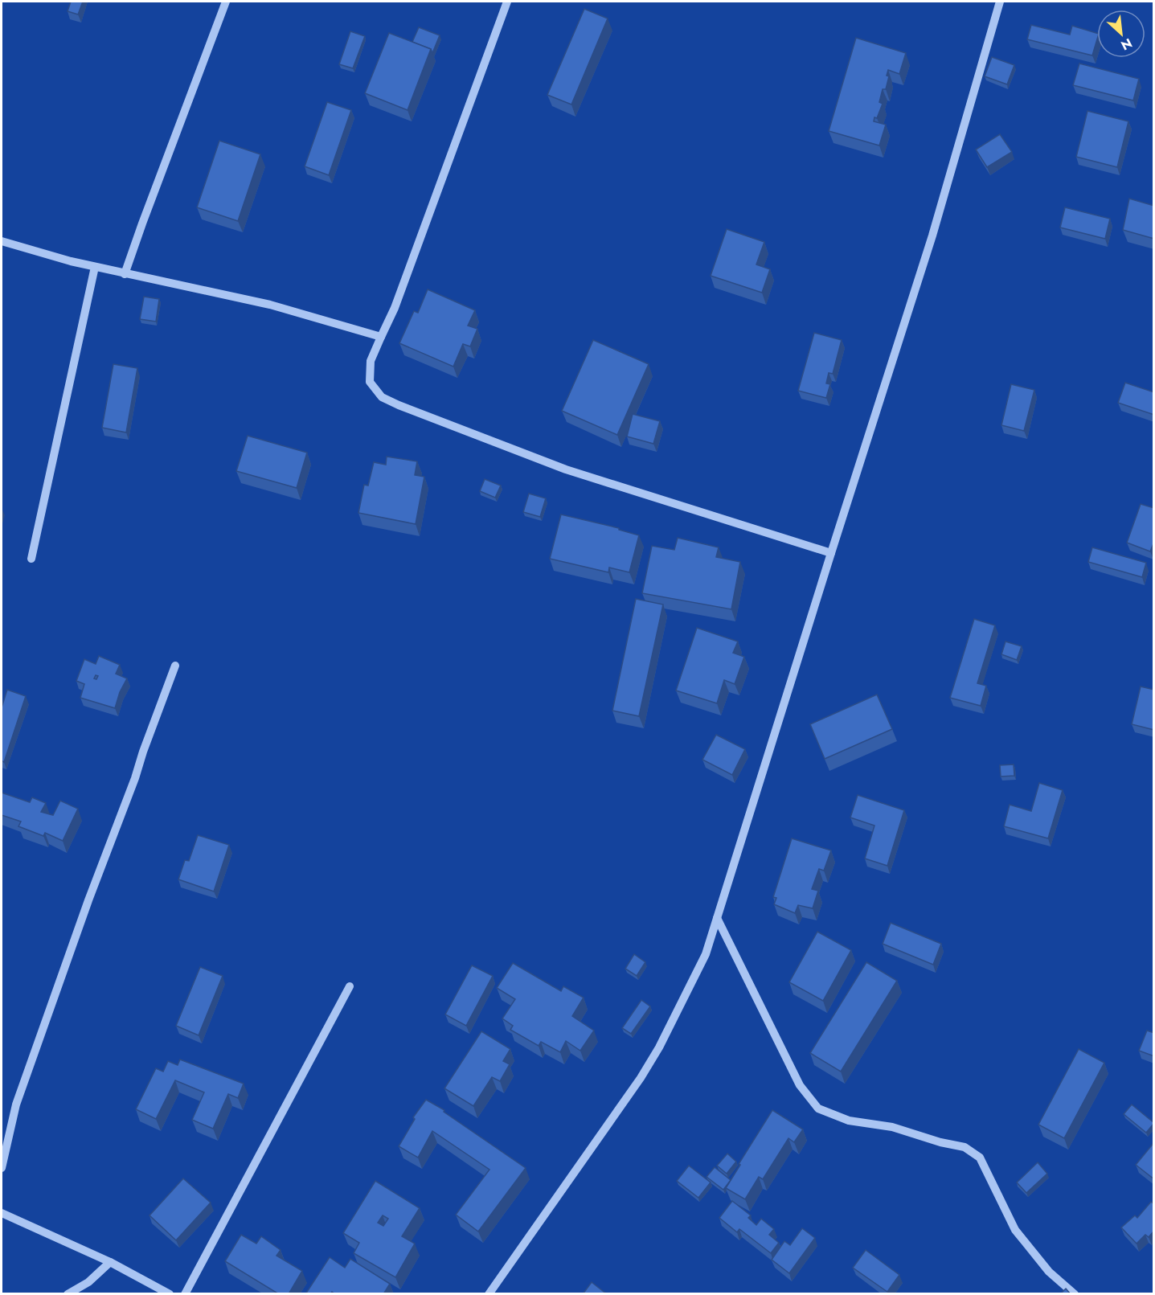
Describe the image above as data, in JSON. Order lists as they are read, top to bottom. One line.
{"north":"bottom right"}
